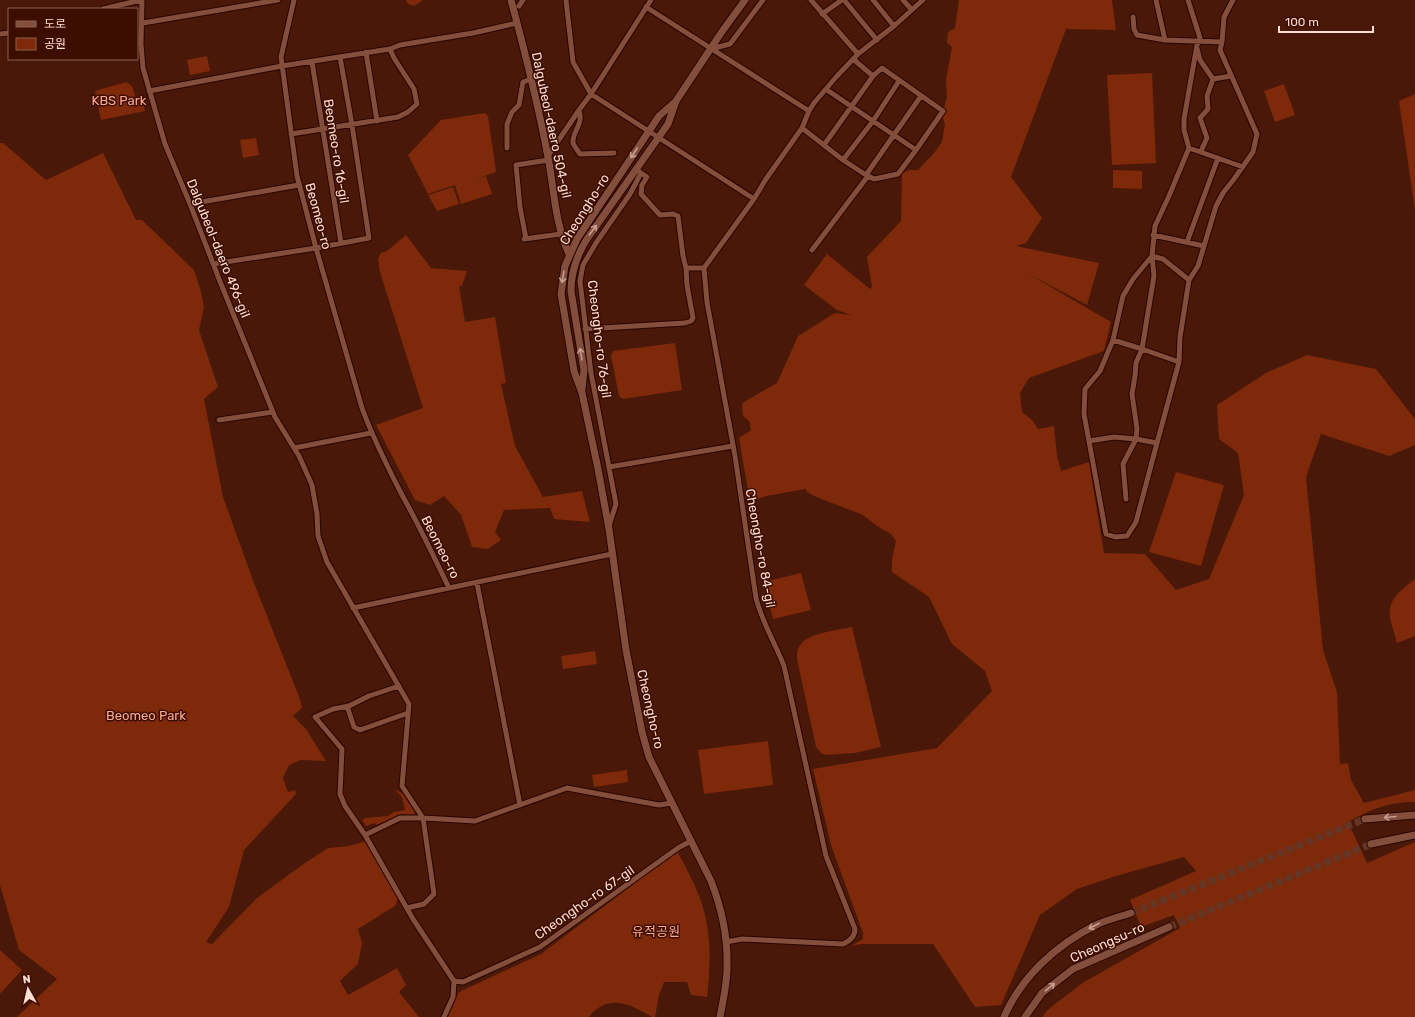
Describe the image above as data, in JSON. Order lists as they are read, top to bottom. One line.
{"streets":{"main road":["Dalgubeol-daero 504-gil","Cheongho-ro","Cheongsu-ro"],"street":["Beomeo-ro 16-gil","Beomeo-ro","Dalgubeol-daero 496-gil","Cheongho-ro 76-gil","Cheongho-ro 84-gil","Cheongho-ro 67-gil"]},"crossings":[["Dalgubeol-daero 504-gil","Cheongho-ro"],["Cheongho-ro","Beomeo-ro"],["Cheongho-ro","Cheongho-ro 76-gil"],["Cheongho-ro","Cheongho-ro 84-gil"],["Cheongho-ro","Cheongho-ro 67-gil"]],"parks":["KBS Park","Beomeo Park","유적공원"],"legend":["도로","공원"],"scale_bar":"100 m","north":"top"}
